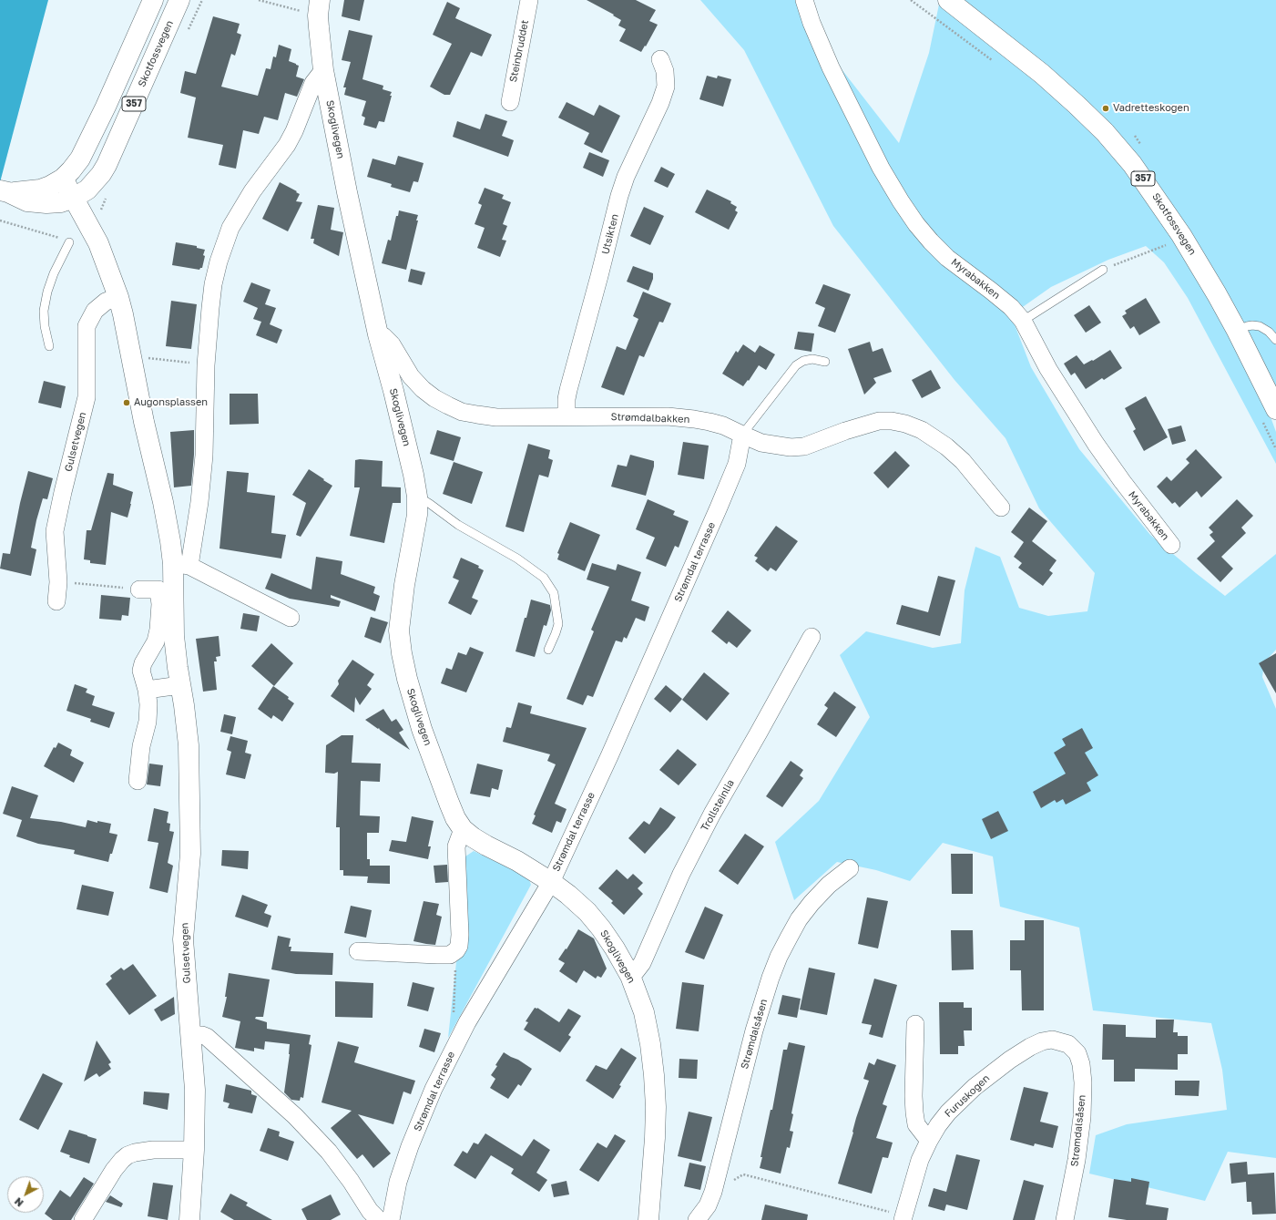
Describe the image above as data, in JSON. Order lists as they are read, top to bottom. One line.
{"streets":{"main road":["Skotfossvegen","357","Skoglivegen","Gulsetvegen"],"street":["Steinbruddet","Utsikten","Myrabakken","Strømdalbakken","Strømdal terrasse","Trollsteinlia","Strømdalsåsen","Furuskogen"]},"crossings":[["Skotfossvegen","357"],["Skotfossvegen","Gulsetvegen"],["357","Gulsetvegen"],["Skoglivegen","Strømdalbakken"],["Skoglivegen","Strømdal terrasse"],["Skoglivegen","Trollsteinlia"],["Utsikten","Strømdalbakken"],["Strømdalbakken","Strømdal terrasse"],["Strømdalsåsen","Furuskogen"]],"places":["Vadretteskogen","Augonsplassen"],"north":"bottom left"}
